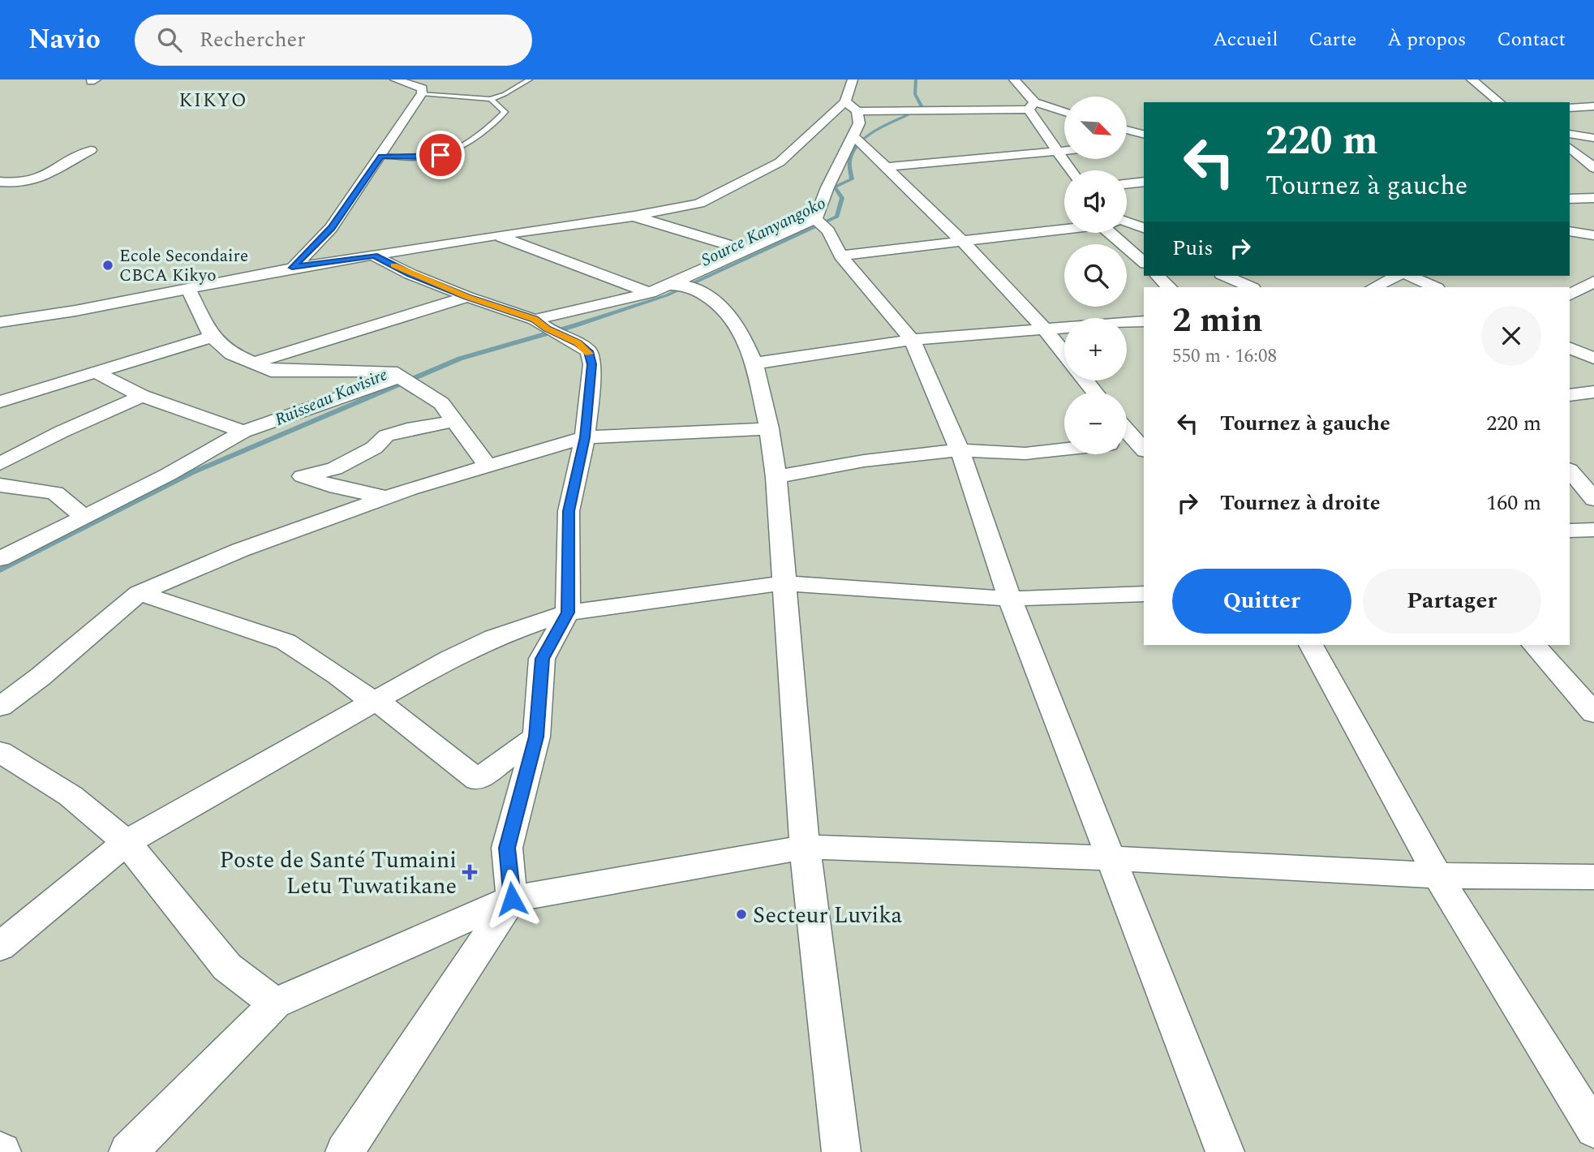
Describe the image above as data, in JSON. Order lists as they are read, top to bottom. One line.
{"districts":["KIKYO"],"water":["Source Kanyangoko","Ruisseau Kavisire"],"places":{"other":["Ecole Secondaire CBCA Kikyo","Secteur Luvika"],"health":["Poste de Santé Tumaini Letu Tuwatikane"]},"north":"bottom right","page":{"header":"Navio","search":"Rechercher","nav":["Accueil","Carte","À propos","Contact"],"map_buttons":["+","−"],"turn":["220 m","Tournez à gauche"],"then":"Puis","heading":["2 min","550 m · 16:08"],"list":[{"name":"Tournez à gauche","value":"220 m"},{"name":"Tournez à droite","value":"160 m"}],"buttons":["Quitter","Partager"]}}
